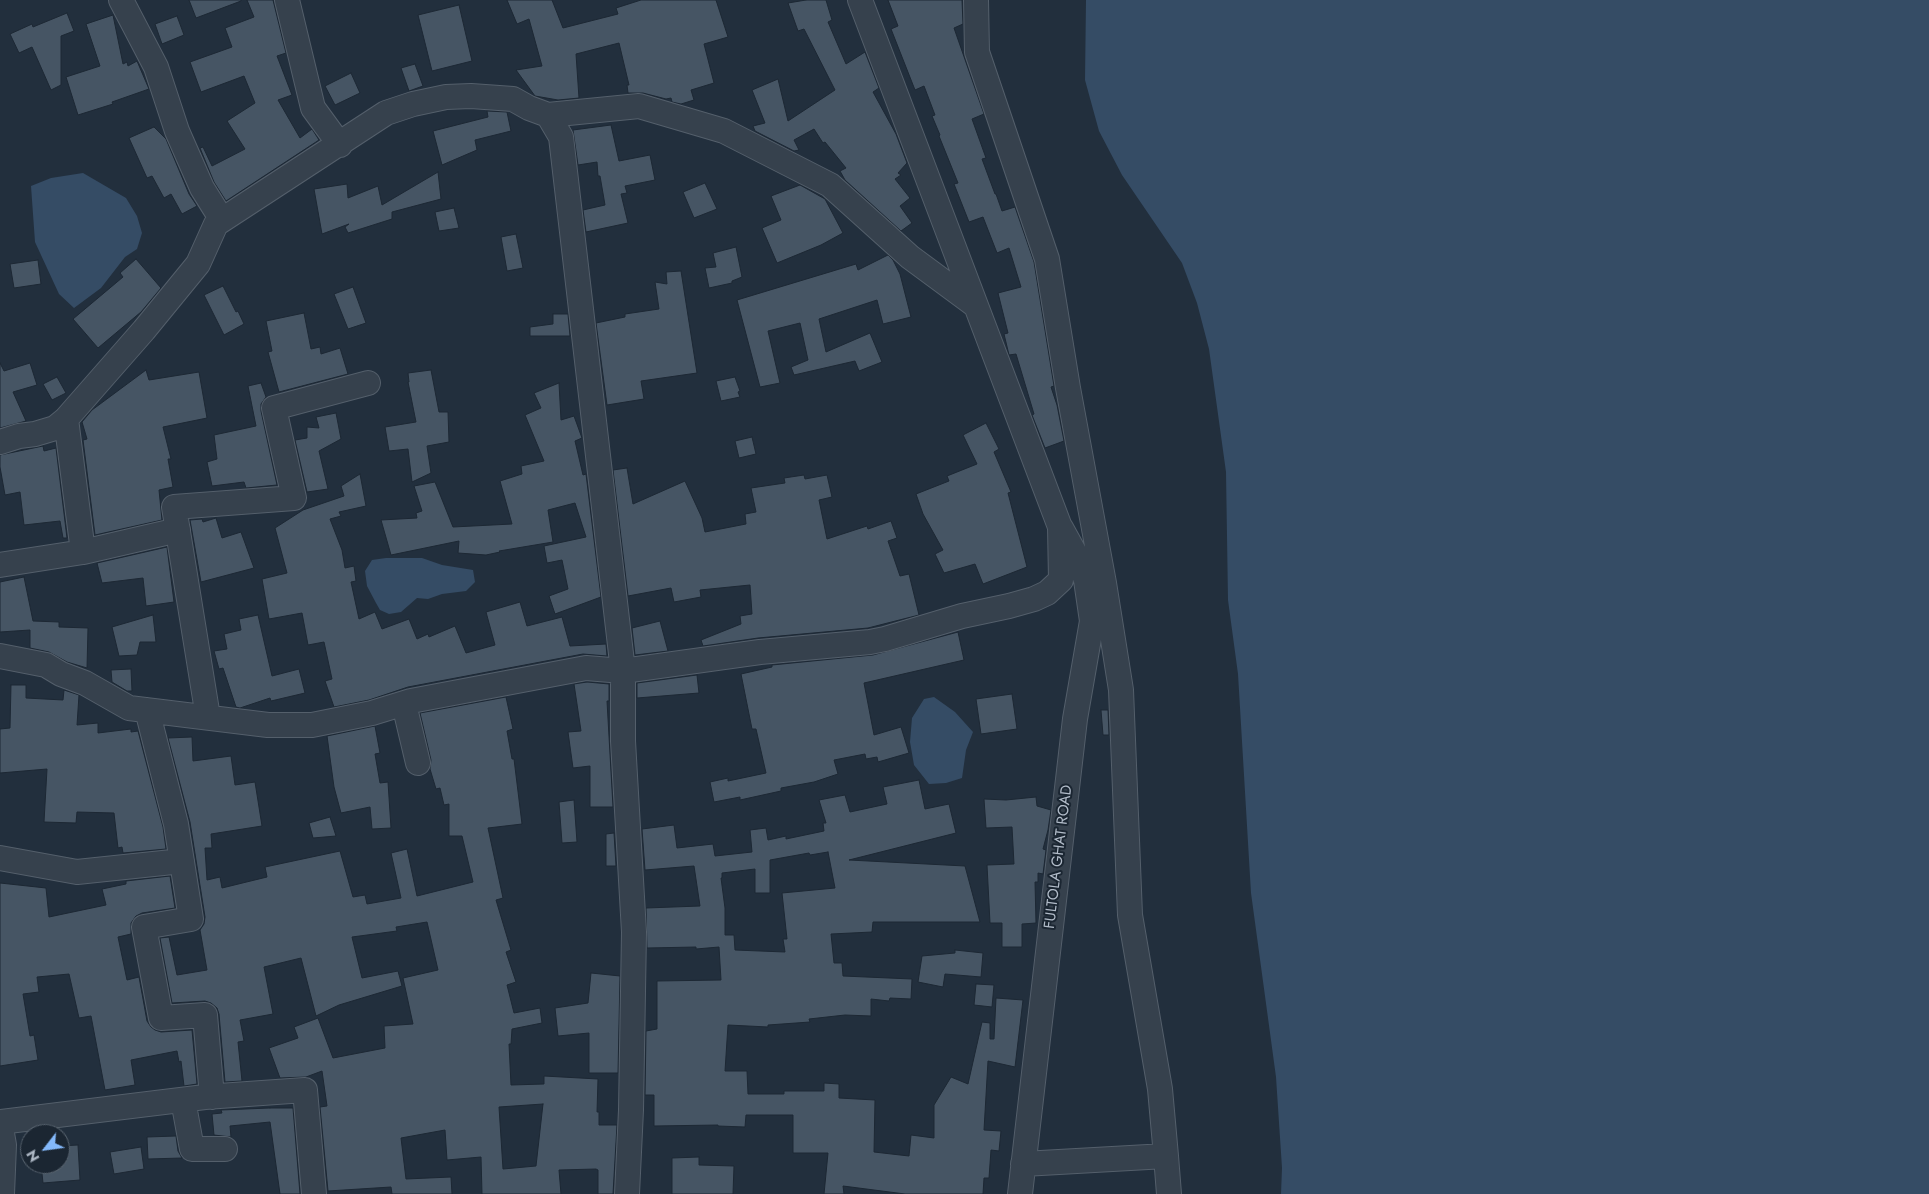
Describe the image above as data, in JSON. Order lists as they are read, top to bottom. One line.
{"streets":{"street":["FULTOLA GHAT ROAD"]},"north":"bottom left"}
